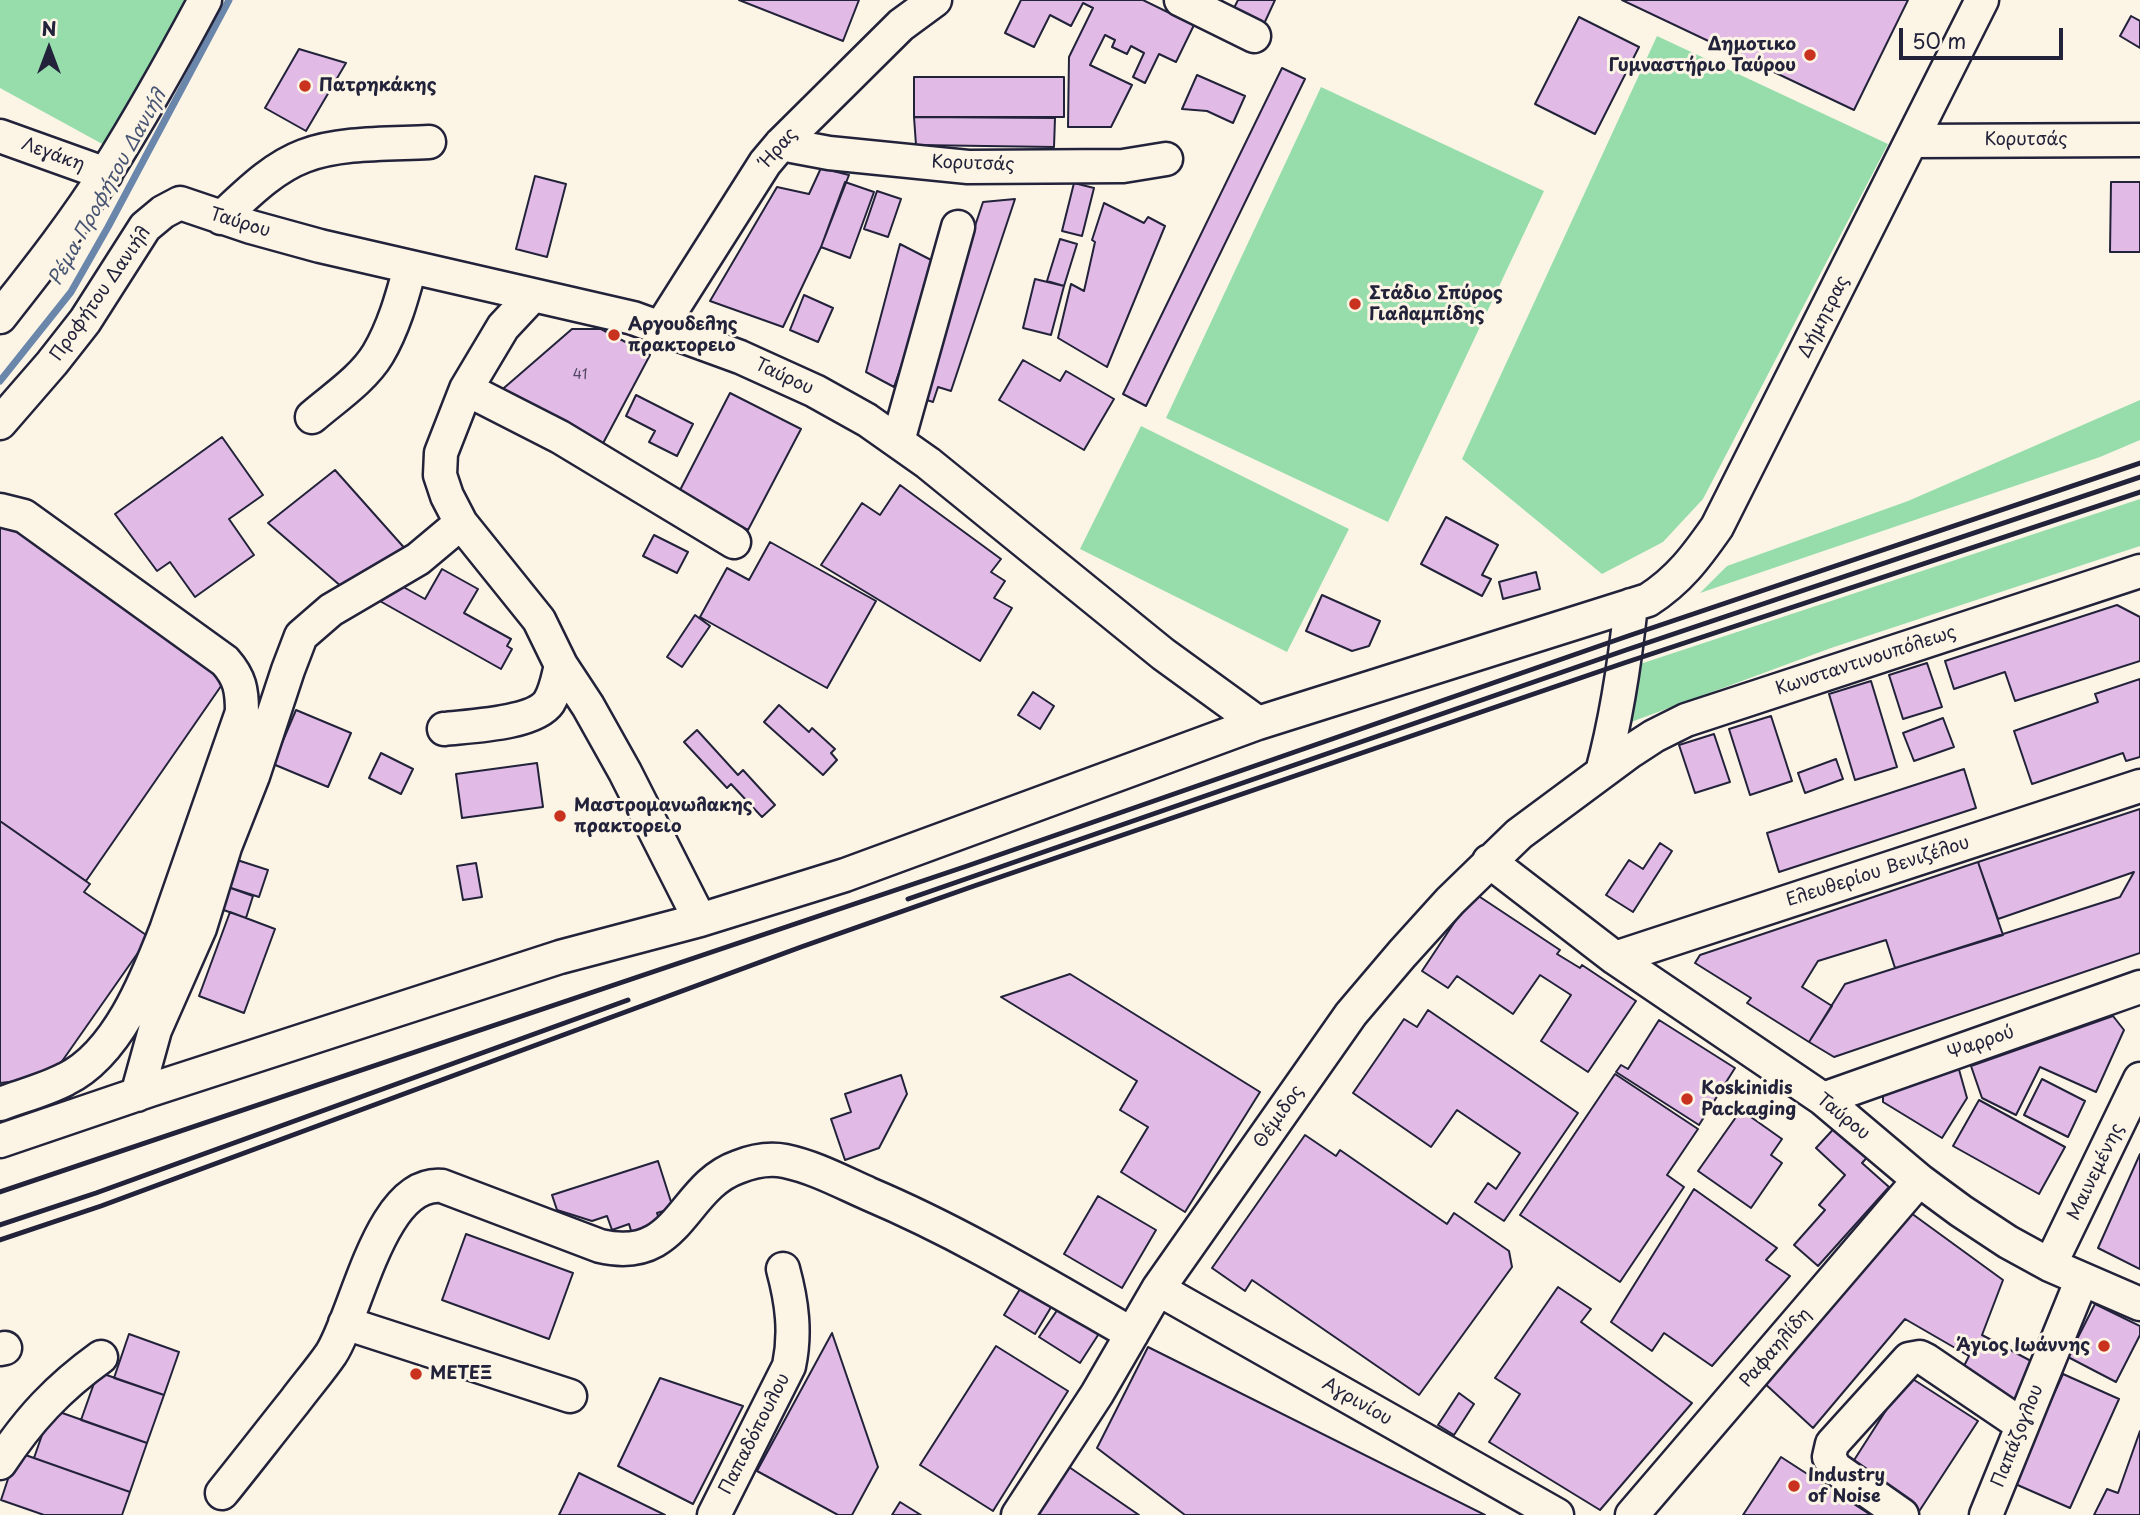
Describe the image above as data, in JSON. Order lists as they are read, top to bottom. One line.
{"streets":{"street":["Κορυτσάς","Ήρας","Λεγάκη","Ταύρου","Προφήτου Δανιήλ","Δήμητρας","Κωνσταντινουπόλεως","Ελευθερίου Βενιζέλου","Ψαρρού","Θέμιδος","Μαινεμένης","Ραφαηλίδη","Αγρινίου","Παπαδόπουλου","Παπάζογλου"]},"crossings":[["Κορυτσάς","Ήρας"],["Κορυτσάς","Δήμητρας"],["Ήρας","Ταύρου"],["Ταύρου","Προφήτου Δανιήλ"],["Ταύρου","Δήμητρας"],["Ταύρου","Ελευθερίου Βενιζέλου"],["Ταύρου","Ψαρρού"],["Ταύρου","Θέμιδος"],["Ταύρου","Μαινεμένης"],["Ταύρου","Ραφαηλίδη"],["Ταύρου","Παπάζογλου"],["Κωνσταντινουπόλεως","Θέμιδος"],["Θέμιδος","Αγρινίου"]],"water":["Ρέμα Προφήτου Δανιήλ"],"places":["Δημοτικο Γυμναστήριο Ταύρου","Πατρηκάκης","Στάδιο Σπύρος Γιαλαμπίδης","Αργουδελης πρακτορειο","Μαστρομανωλακης πρακτορειο","Koskinidis Packaging","Άγιος Ιωάννης","ΜΕΤΕΞ","Industry of Noise"],"house_numbers":["41"],"scale_bar":"50 m","north":"top"}
